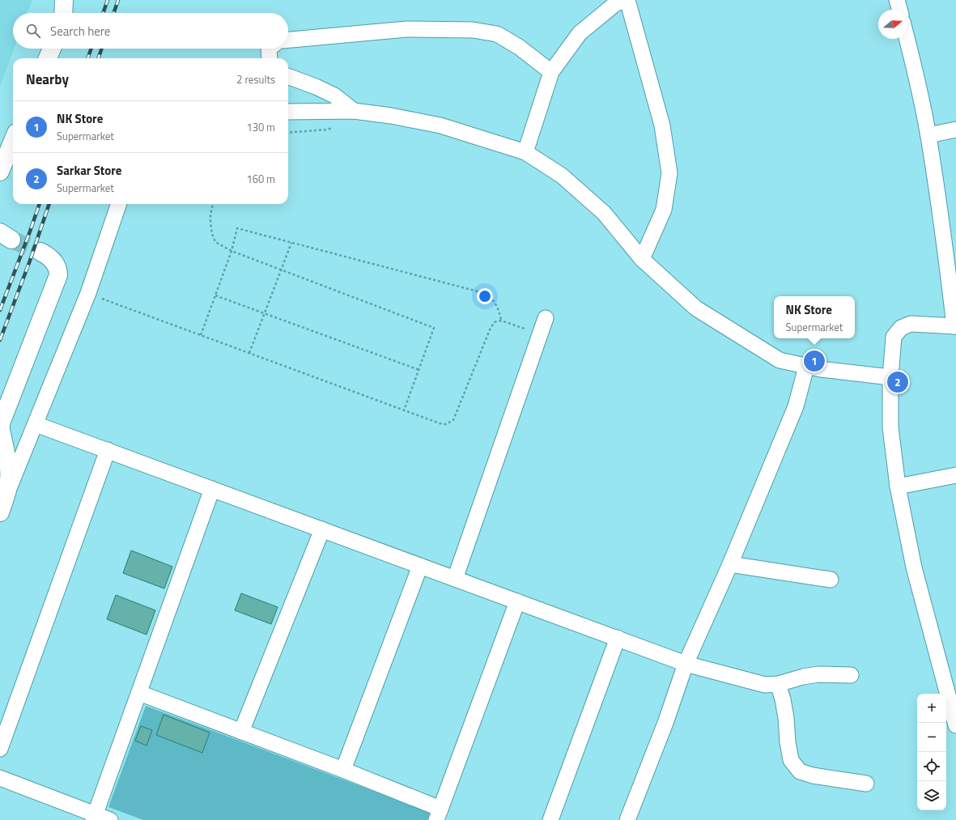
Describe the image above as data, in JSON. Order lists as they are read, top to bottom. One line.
{"north":"right","page":{"search":"Search here","heading":["Nearby","2 results"],"list":[{"mark":"1","name":"NK Store","note":"Supermarket","value":"130 m"},{"mark":"2","name":"Sarkar Store","note":"Supermarket","value":"160 m"}],"popup":["NK Store","Supermarket"],"pins":["1","2"],"map_buttons":["+","−"]}}
